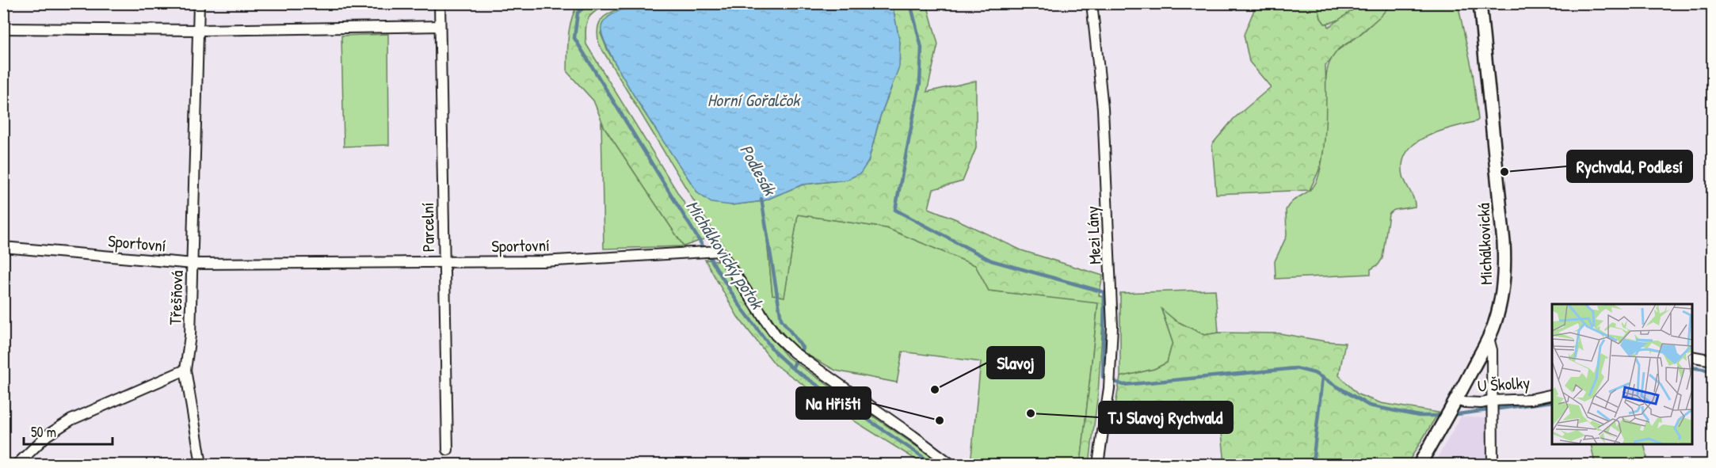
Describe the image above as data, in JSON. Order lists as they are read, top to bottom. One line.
{"streets":{"street":["Parcelní","Mezi Lány","Sportovní","Michálkovická","Třešňová","U Školky"]},"crossings":[["Parcelní","Sportovní"],["Sportovní","Třešňová"],["Michálkovická","U Školky"]],"water":["Horní Gořalčok","Podlesák","Michálkovický potok"],"places":["Rychvald, Podlesí","Slavoj","TJ Slavoj Rychvald","Na Hřišti"],"scale_bar":"50 m"}
